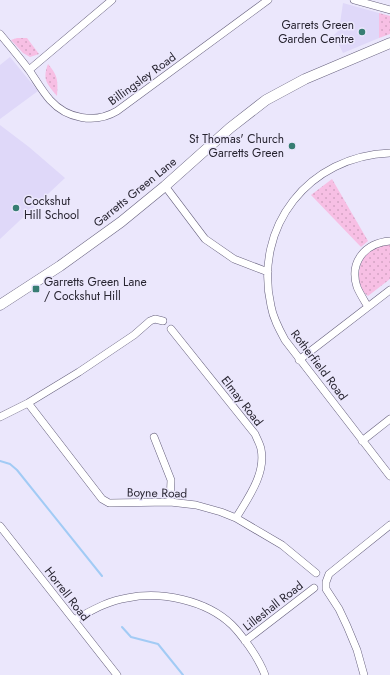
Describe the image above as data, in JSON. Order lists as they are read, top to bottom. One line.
{"streets":{"street":["Billingsley Road","Garretts Green Lane","Rotherfield Road","Elmay Road","Boyne Road","Horrell Road","Lilleshall Road"]},"crossings":[["Elmay Road","Boyne Road"]],"places":{"other":["Garrets Green Garden Centre","St Thomas' Church Garretts Green","Cockshut Hill School"],"transit":["Garretts Green Lane / Cockshut Hill"]}}
